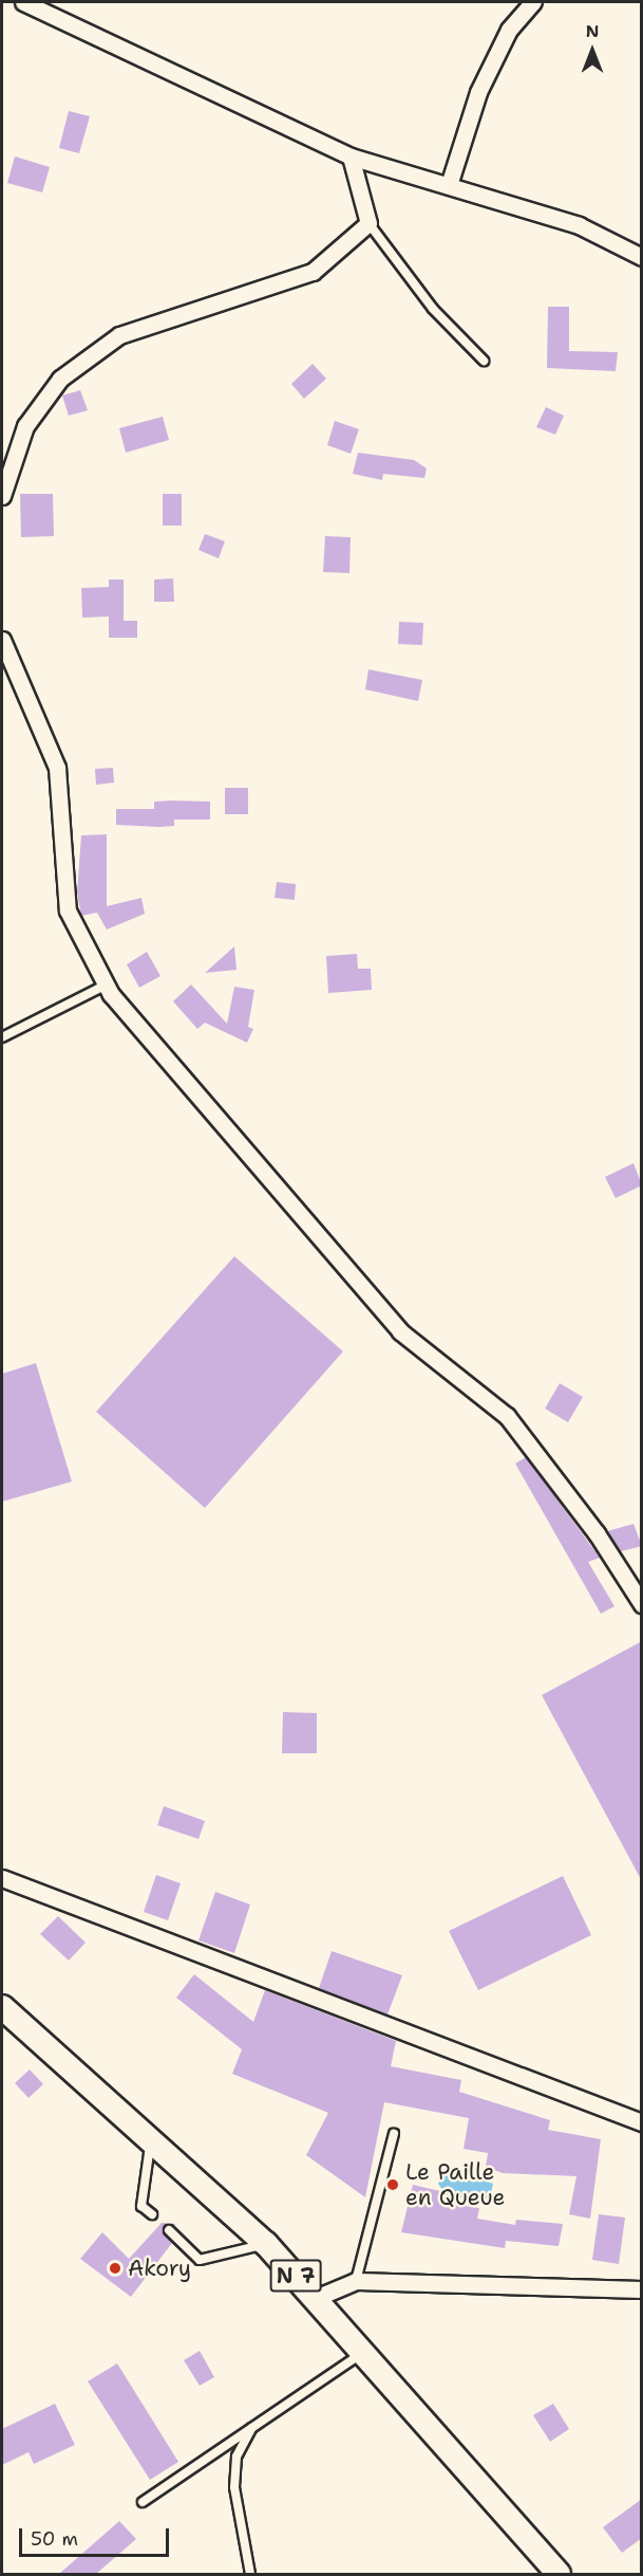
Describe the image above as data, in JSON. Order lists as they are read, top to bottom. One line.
{"streets":{"main road":["N 7"]},"places":["Le Paille en Queue","Akory"],"scale_bar":"50 m","north":"top"}
